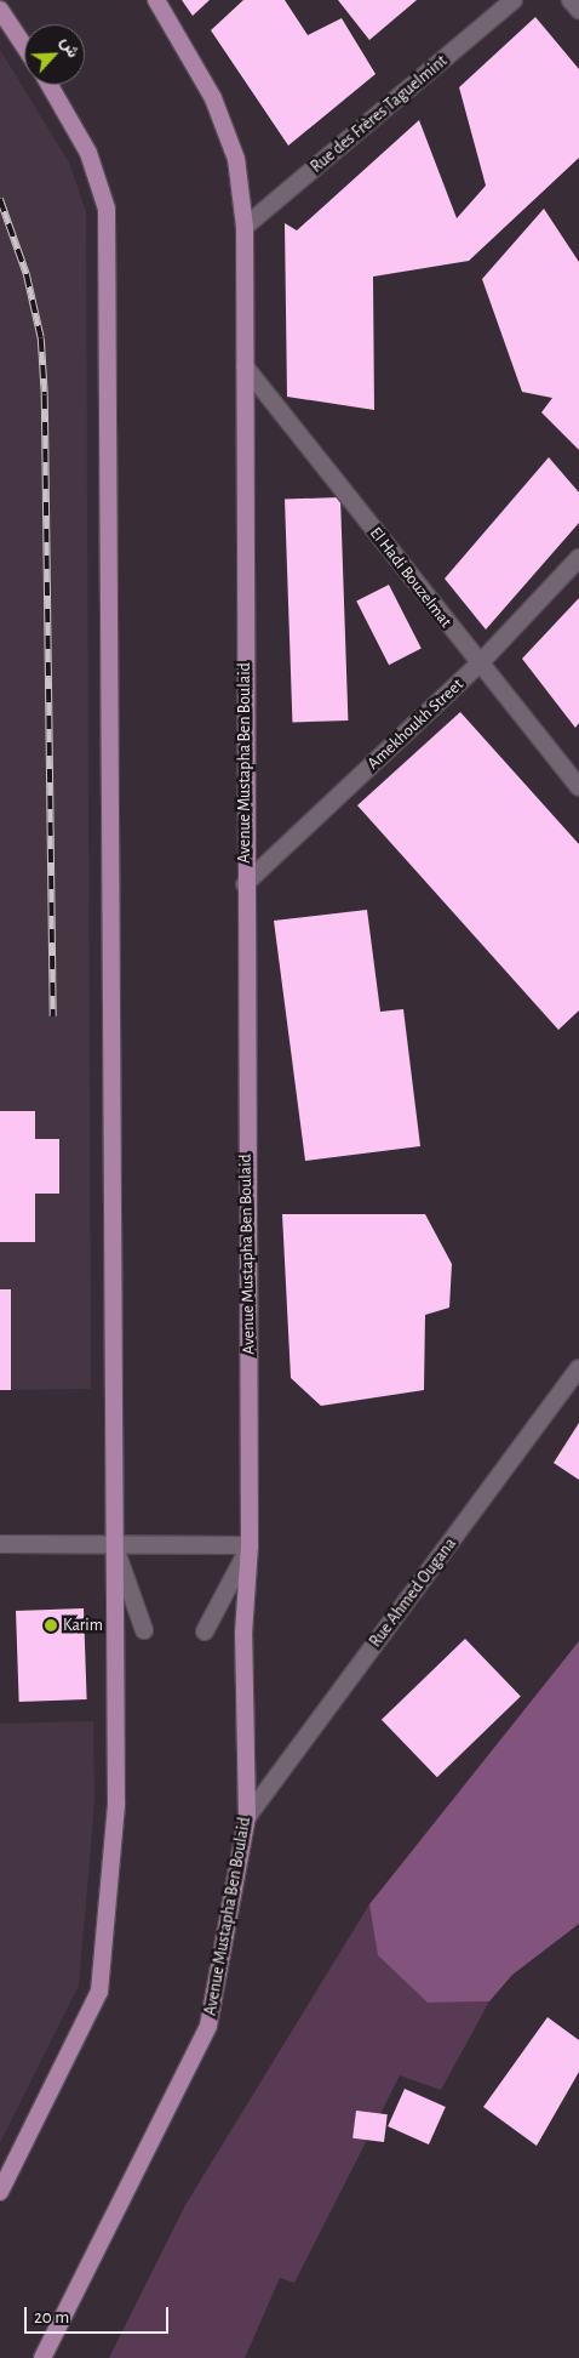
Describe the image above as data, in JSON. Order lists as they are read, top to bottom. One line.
{"streets":{"main road":["Avenue Mustapha Ben Boulaid"],"street":["Rue des Frères Taguelmint","El Hadi Bouzelmat","Amekhoukh Street","Rue Ahmed Ougana"]},"crossings":[["Rue des Frères Taguelmint","Avenue Mustapha Ben Boulaid"],["El Hadi Bouzelmat","Amekhoukh Street"],["El Hadi Bouzelmat","Avenue Mustapha Ben Boulaid"],["Amekhoukh Street","Avenue Mustapha Ben Boulaid"],["Avenue Mustapha Ben Boulaid","Rue Ahmed Ougana"]],"places":["Karim"],"scale_bar":"20 m","north":"top right"}
